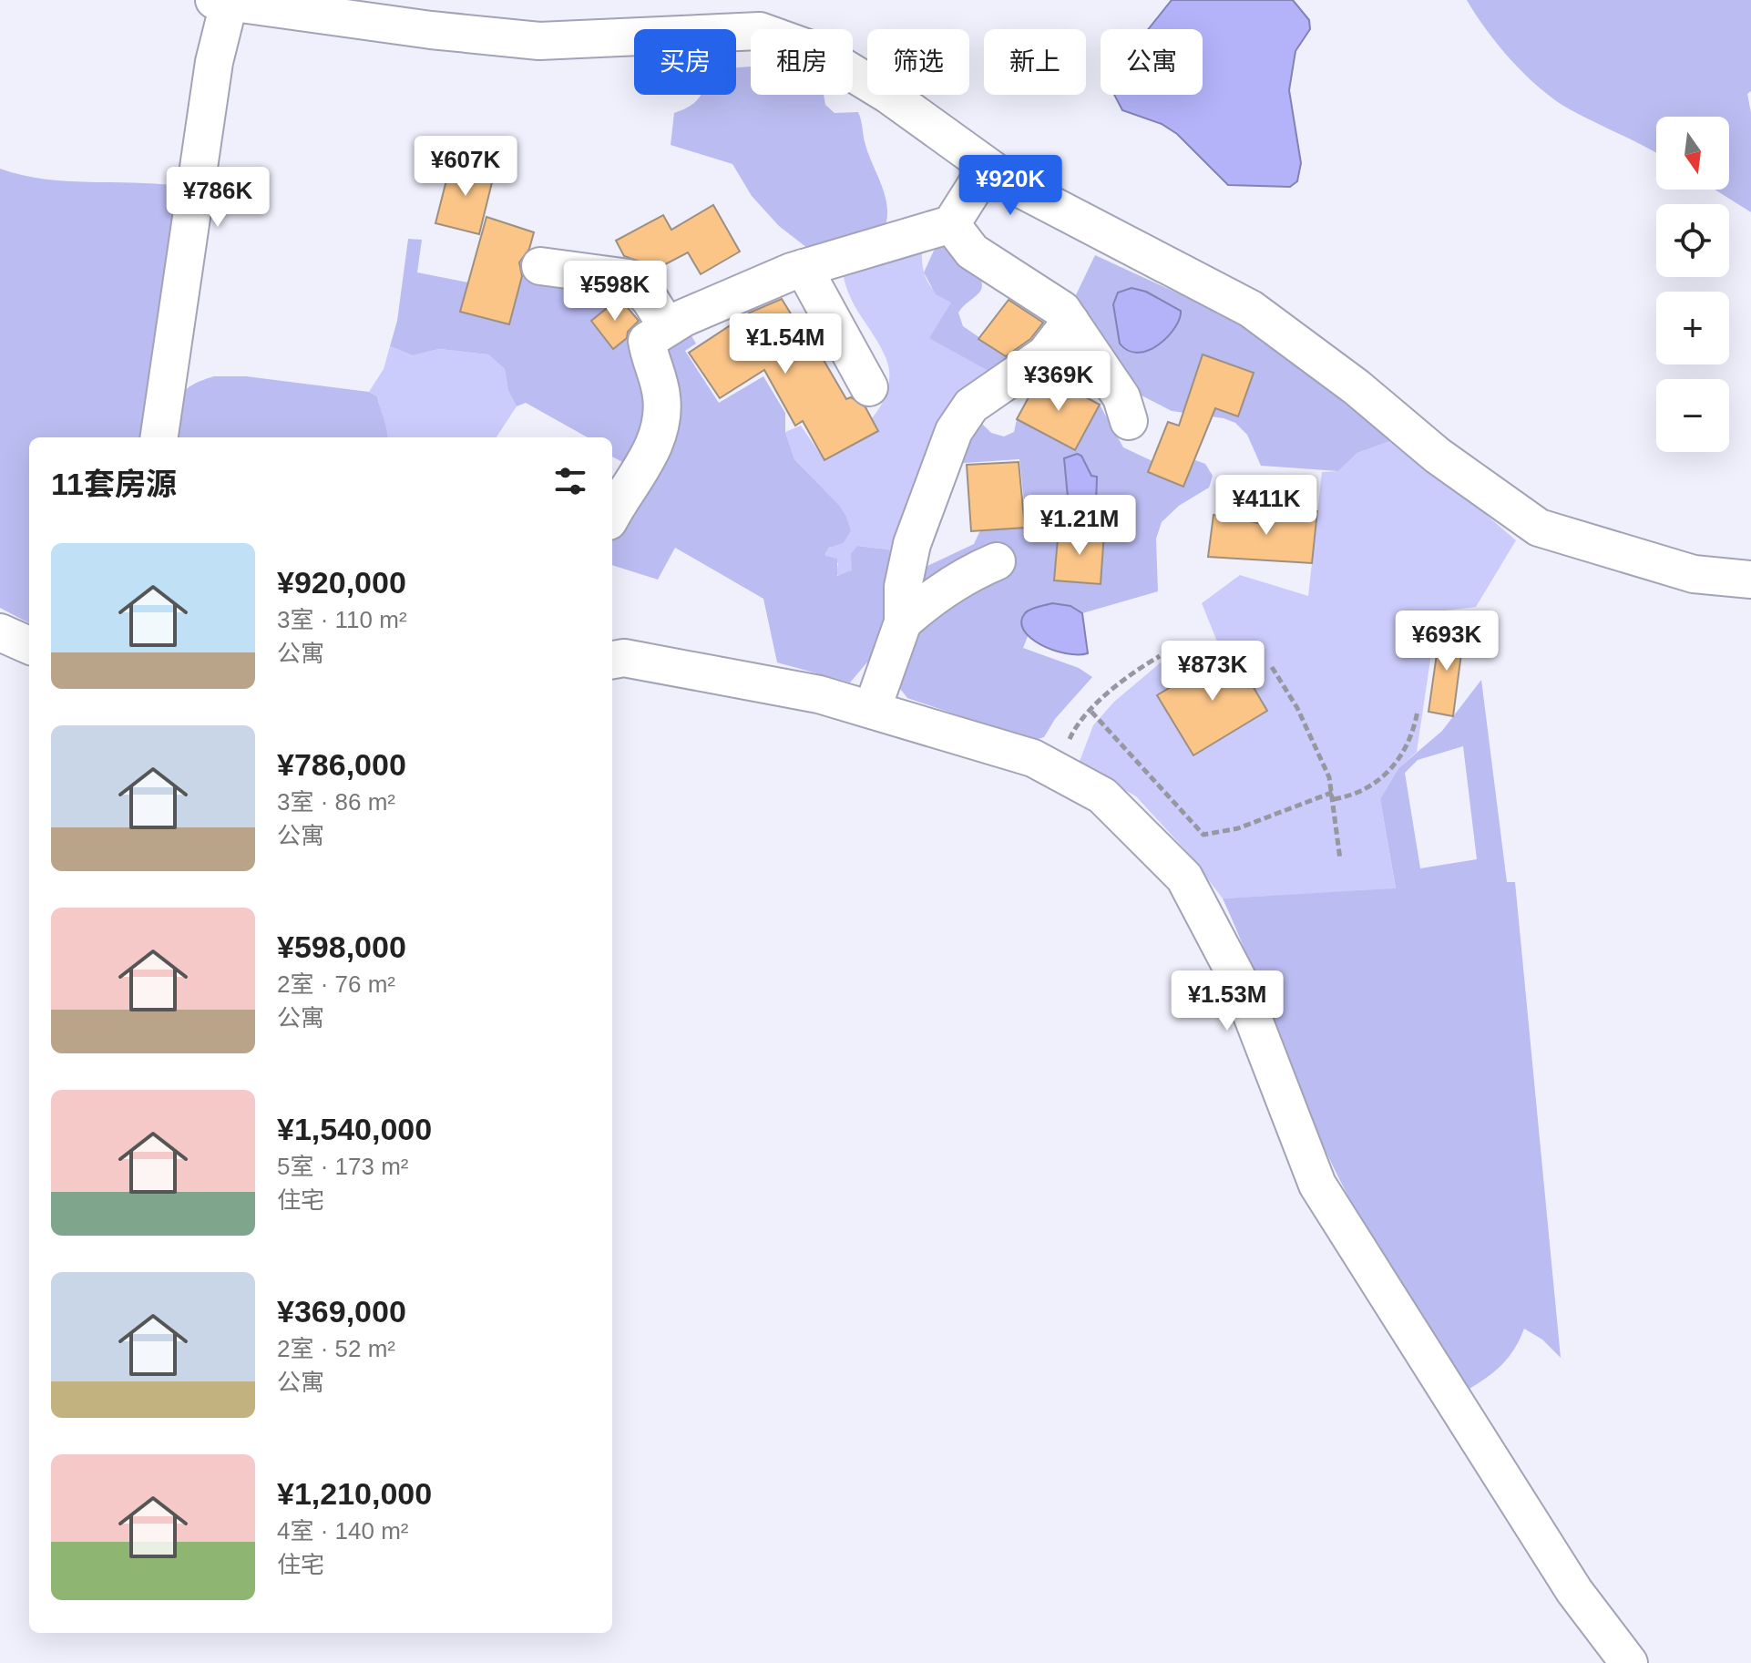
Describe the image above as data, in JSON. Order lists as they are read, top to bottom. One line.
{"north":"bottom","page":{"chip":["买房","租房","筛选","新上","公寓"],"map_buttons":["+","−"],"price":["¥607K","¥920K","¥786K","¥598K","¥1.54M","¥369K","¥411K","¥1.21M","¥693K","¥873K","¥1.53M"],"heading":"11套房源","list":[{"name":"¥920,000","note":"3室 · 110 m² · 公寓"},{"name":"¥786,000","note":"3室 · 86 m² · 公寓"},{"name":"¥598,000","note":"2室 · 76 m² · 公寓"},{"name":"¥1,540,000","note":"5室 · 173 m² · 住宅"},{"name":"¥369,000","note":"2室 · 52 m² · 公寓"},{"name":"¥1,210,000","note":"4室 · 140 m² · 住宅"}]}}
